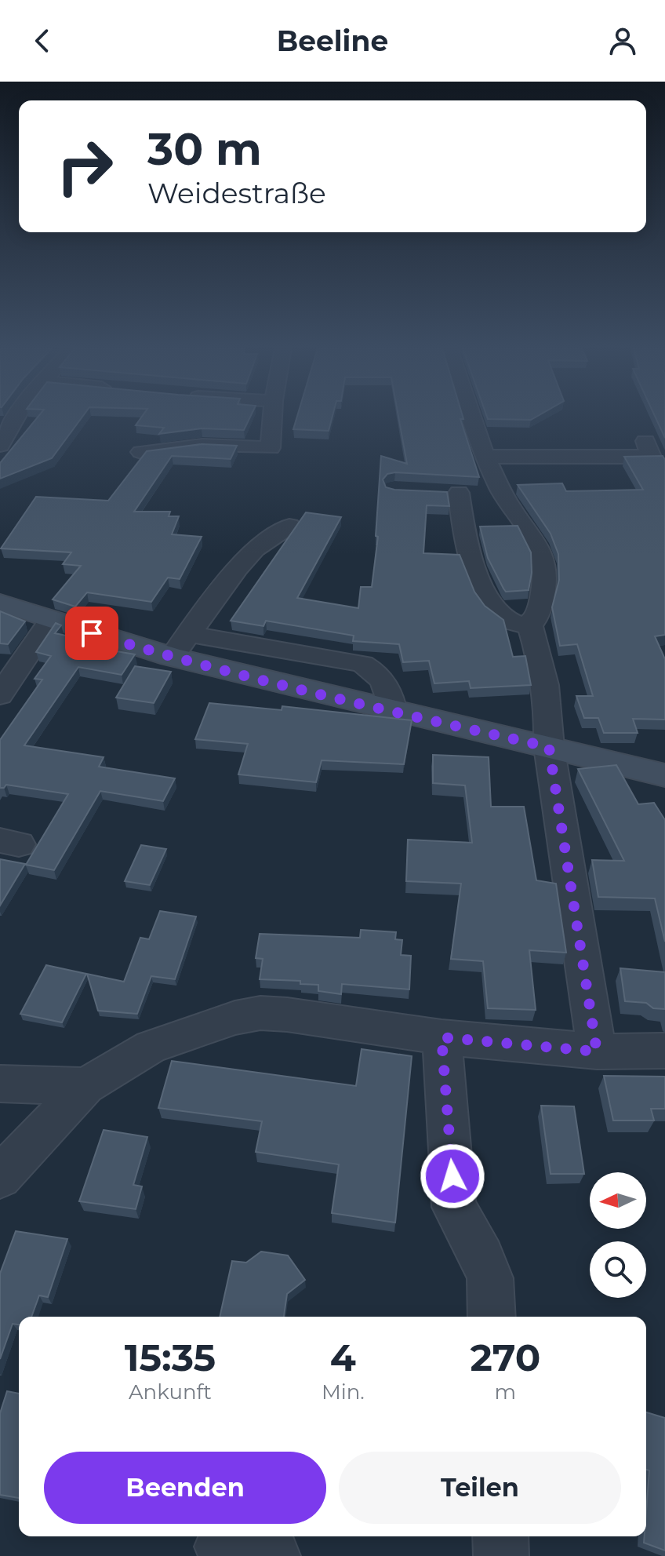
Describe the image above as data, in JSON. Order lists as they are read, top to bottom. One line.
{"north":"left","page":{"header":"Beeline","turn":["30 m","Weidestraße"],"eta":["15:35","Ankunft","4","Min.","270","m"],"buttons":["Beenden","Teilen"]}}
